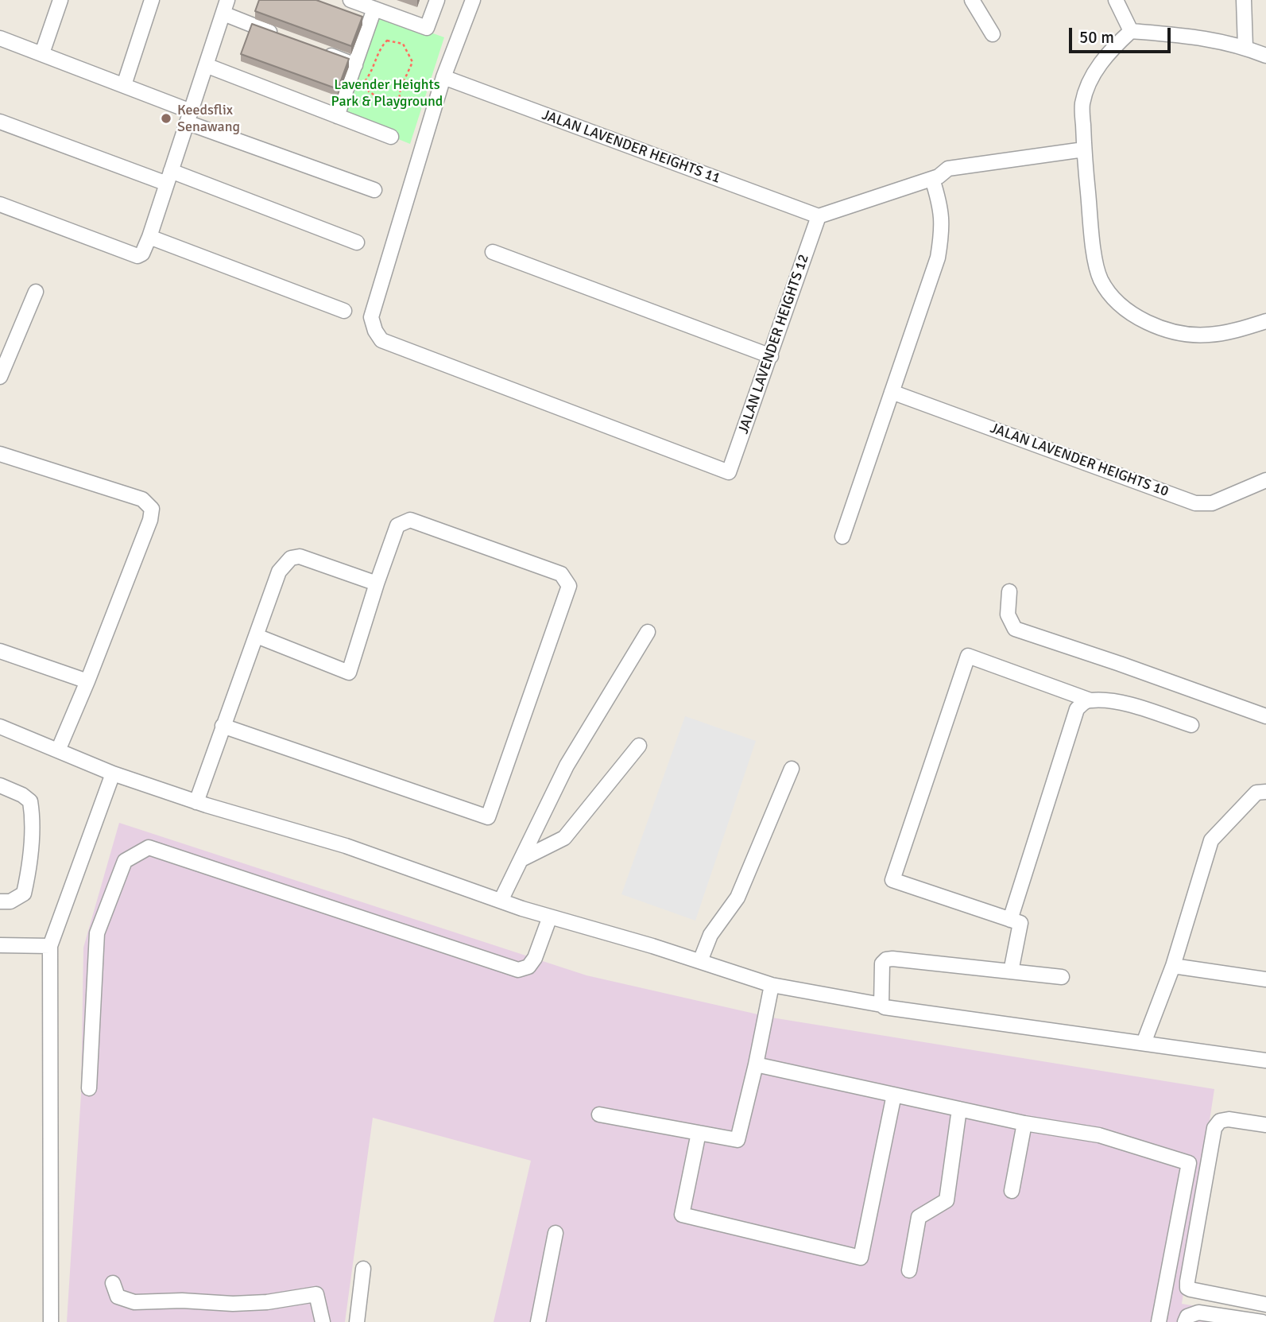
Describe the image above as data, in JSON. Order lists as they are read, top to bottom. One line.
{"streets":{"street":["JALAN LAVENDER HEIGHTS 11","JALAN LAVENDER HEIGHTS 12","JALAN LAVENDER HEIGHTS 10"]},"crossings":[["JALAN LAVENDER HEIGHTS 11","JALAN LAVENDER HEIGHTS 12"]],"parks":["Lavender Heights Park & Playground"],"places":["Keedsflix Senawang"],"scale_bar":"50 m"}
